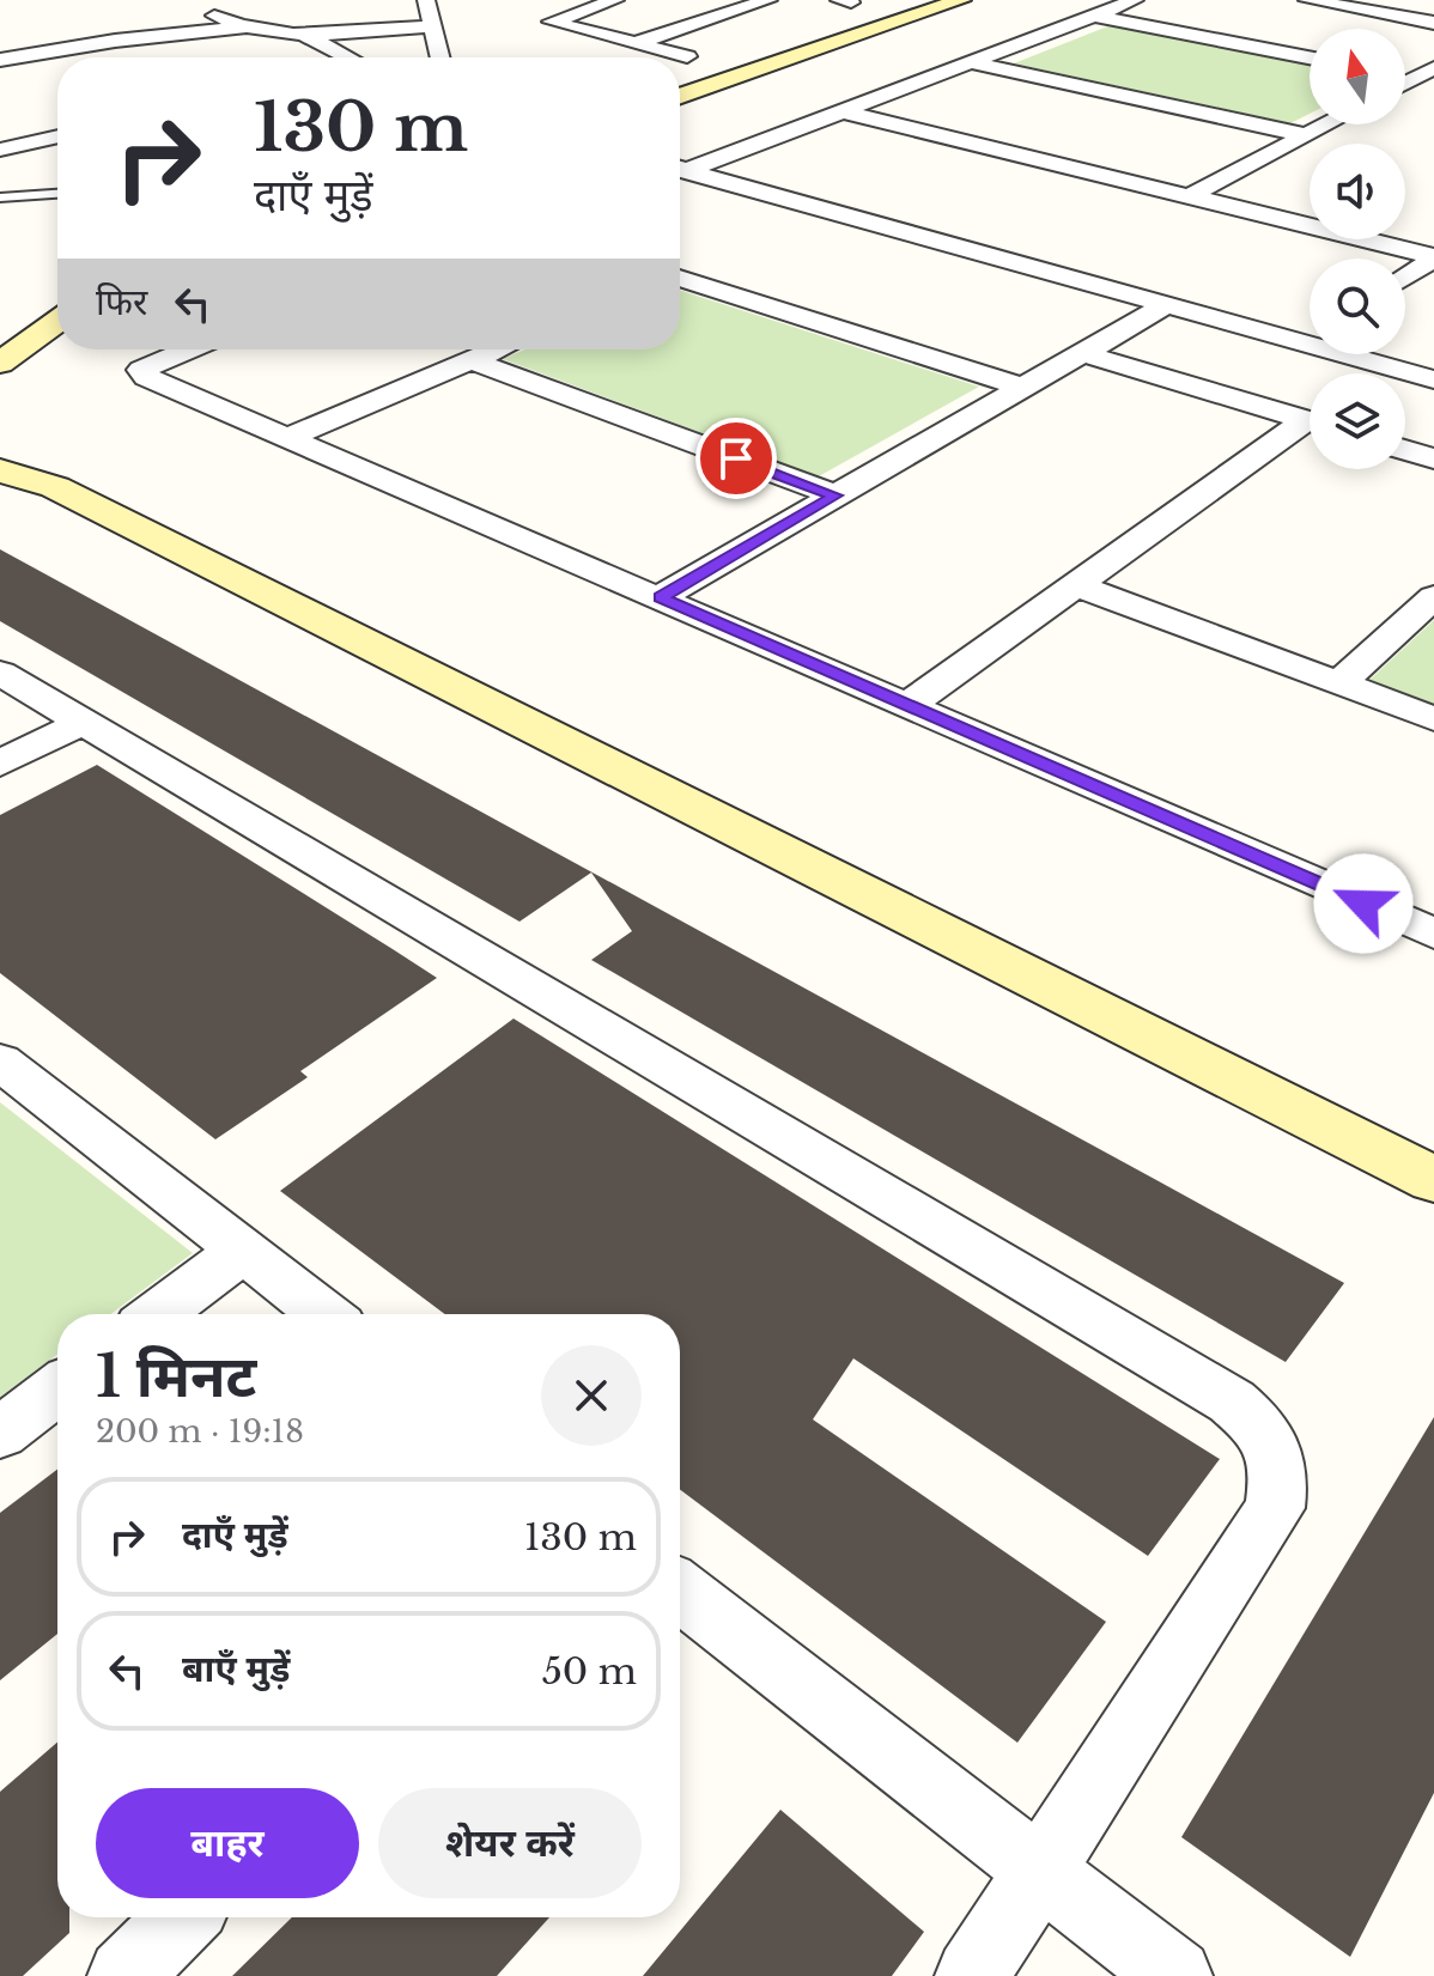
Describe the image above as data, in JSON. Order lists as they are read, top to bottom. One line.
{"north":"top","page":{"turn":["130 m","दाएँ मुड़ें"],"then":"फिर","heading":["1 मिनट","200 m · 19:18"],"list":[{"name":"दाएँ मुड़ें","value":"130 m"},{"name":"बाएँ मुड़ें","value":"50 m"}],"buttons":["बाहर","शेयर करें"]}}
